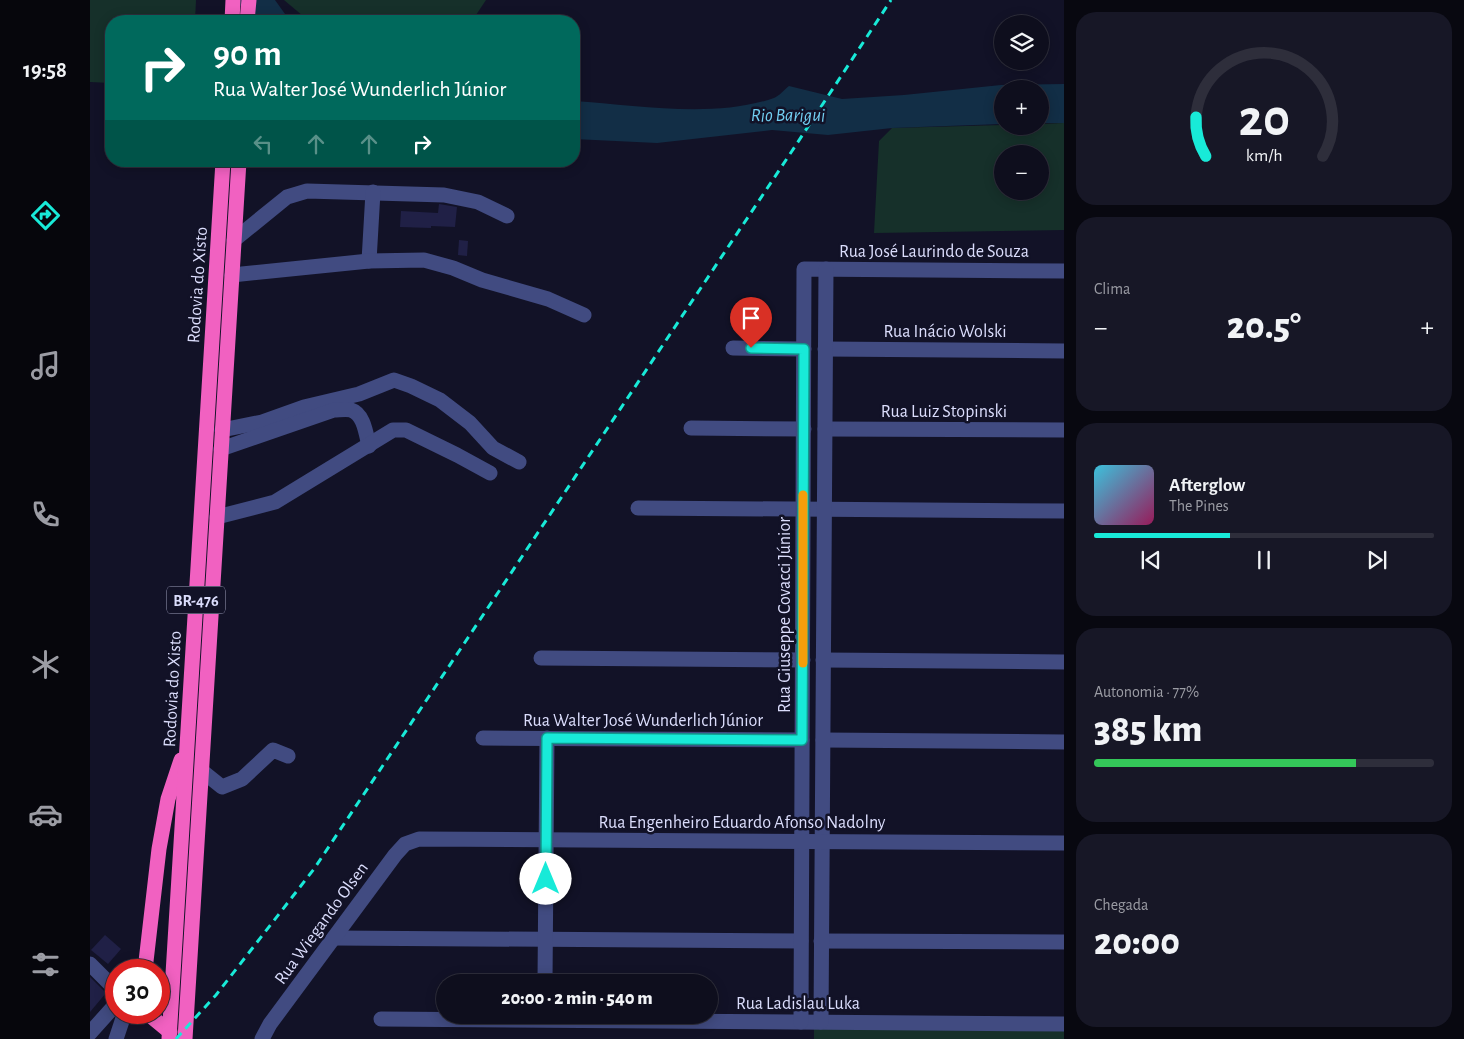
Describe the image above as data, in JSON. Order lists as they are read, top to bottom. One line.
{"streets":{"highway":["Rodovia do Xisto","BR-476"],"street":["Rua José Laurindo de Souza","Rua Inácio Wolski","Rua Luiz Stopinski","Rua Giuseppe Covacci Júnior","Rua Walter José Wunderlich Júnior","Rua Engenheiro Eduardo Afonso Nadolny","Rua Wiegando Olsen","Rua Ladislau Luka"]},"crossings":[["Rua José Laurindo de Souza","Rua Giuseppe Covacci Júnior"],["Rua Giuseppe Covacci Júnior","Rua Walter José Wunderlich Júnior"],["Rua Giuseppe Covacci Júnior","Rua Engenheiro Eduardo Afonso Nadolny"],["Rua Giuseppe Covacci Júnior","Rua Ladislau Luka"],["Rua Engenheiro Eduardo Afonso Nadolny","Rua Wiegando Olsen"]],"water":["Rio Barigui"],"page":{"tabs":"19:58","map_buttons":["+","−"],"turn":["90 m","Rua Walter José Wunderlich Júnior"],"tile":["Clima",["Autonomia · 77%","385 km"],["Chegada","20:00"]],"heat":["−","20.5°","+"],"song":["Afterglow","The Pines"],"limit":"30","trip":"20:00 · 2 min · 540 m","gauge":["20","km/h"]}}
